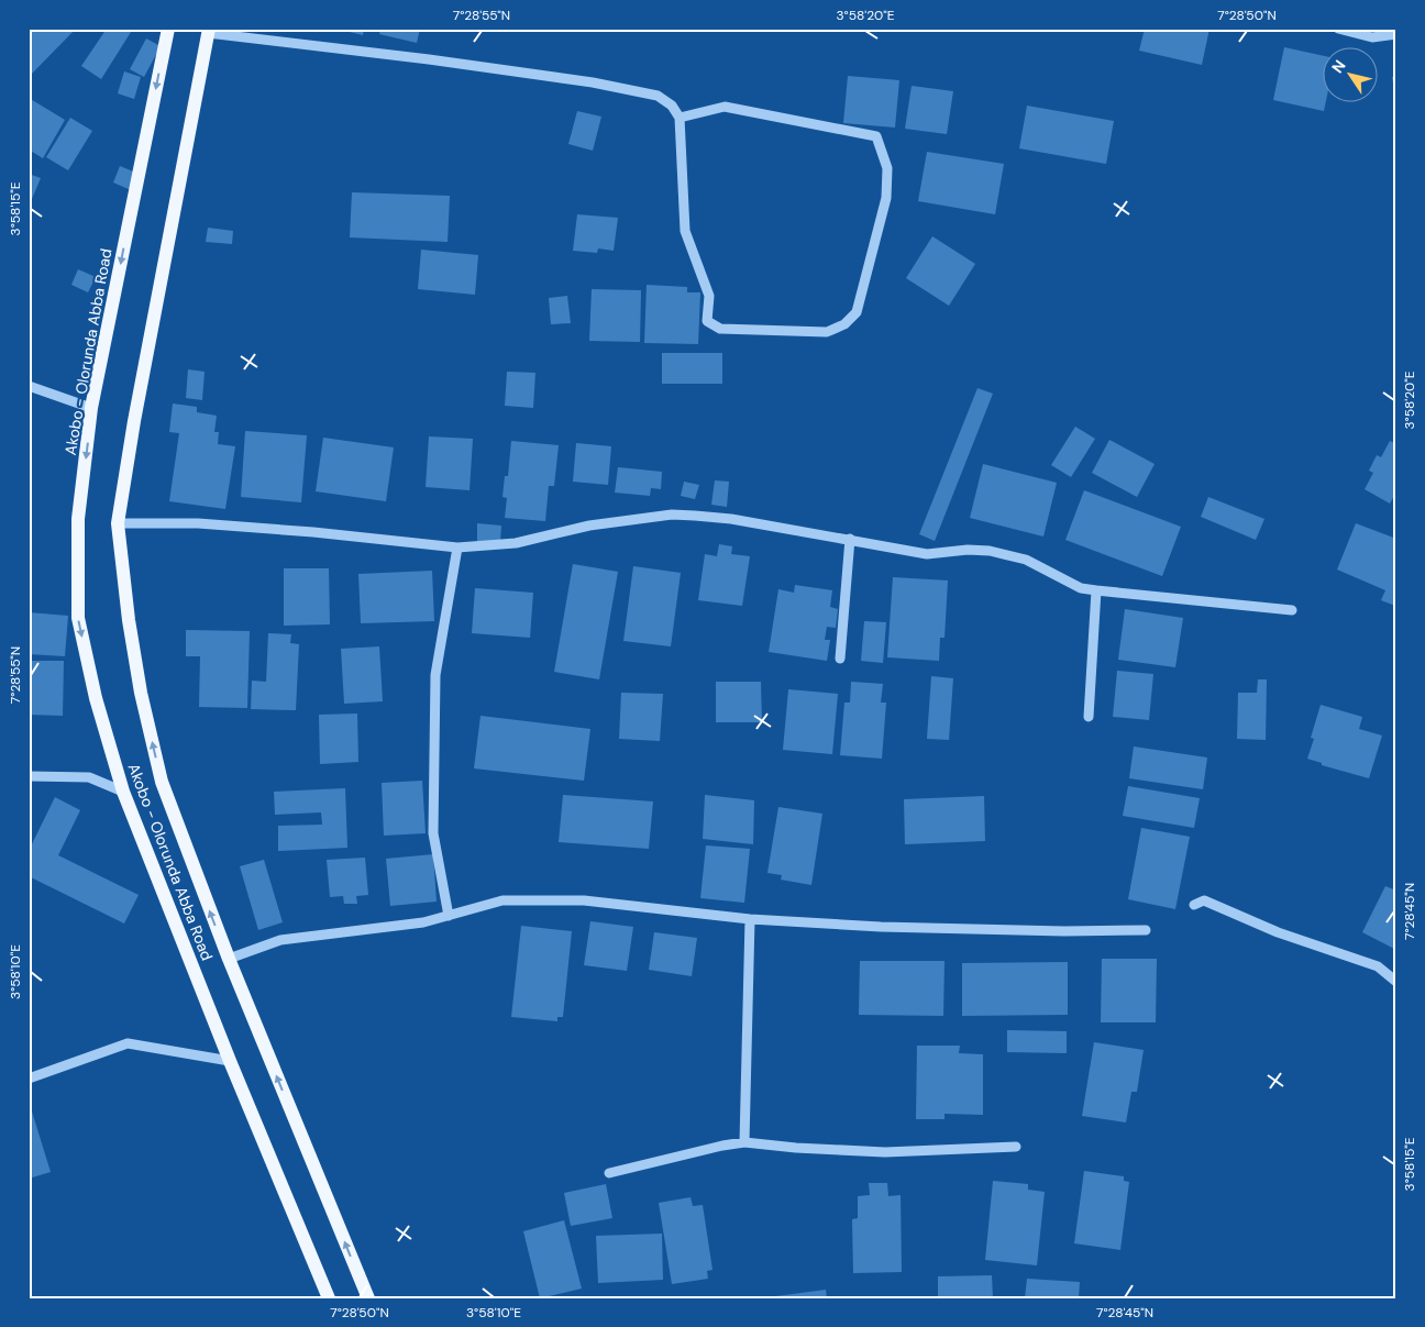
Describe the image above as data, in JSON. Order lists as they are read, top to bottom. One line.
{"streets":{"main road":["Akobo - Olorunda Abba Road"]},"north":"top left","coordinates":["7°28'55\"N","3°58'20\"E","7°28'50\"N","3°58'15\"E","7°28'45\"N","3°58'10\"E"]}
